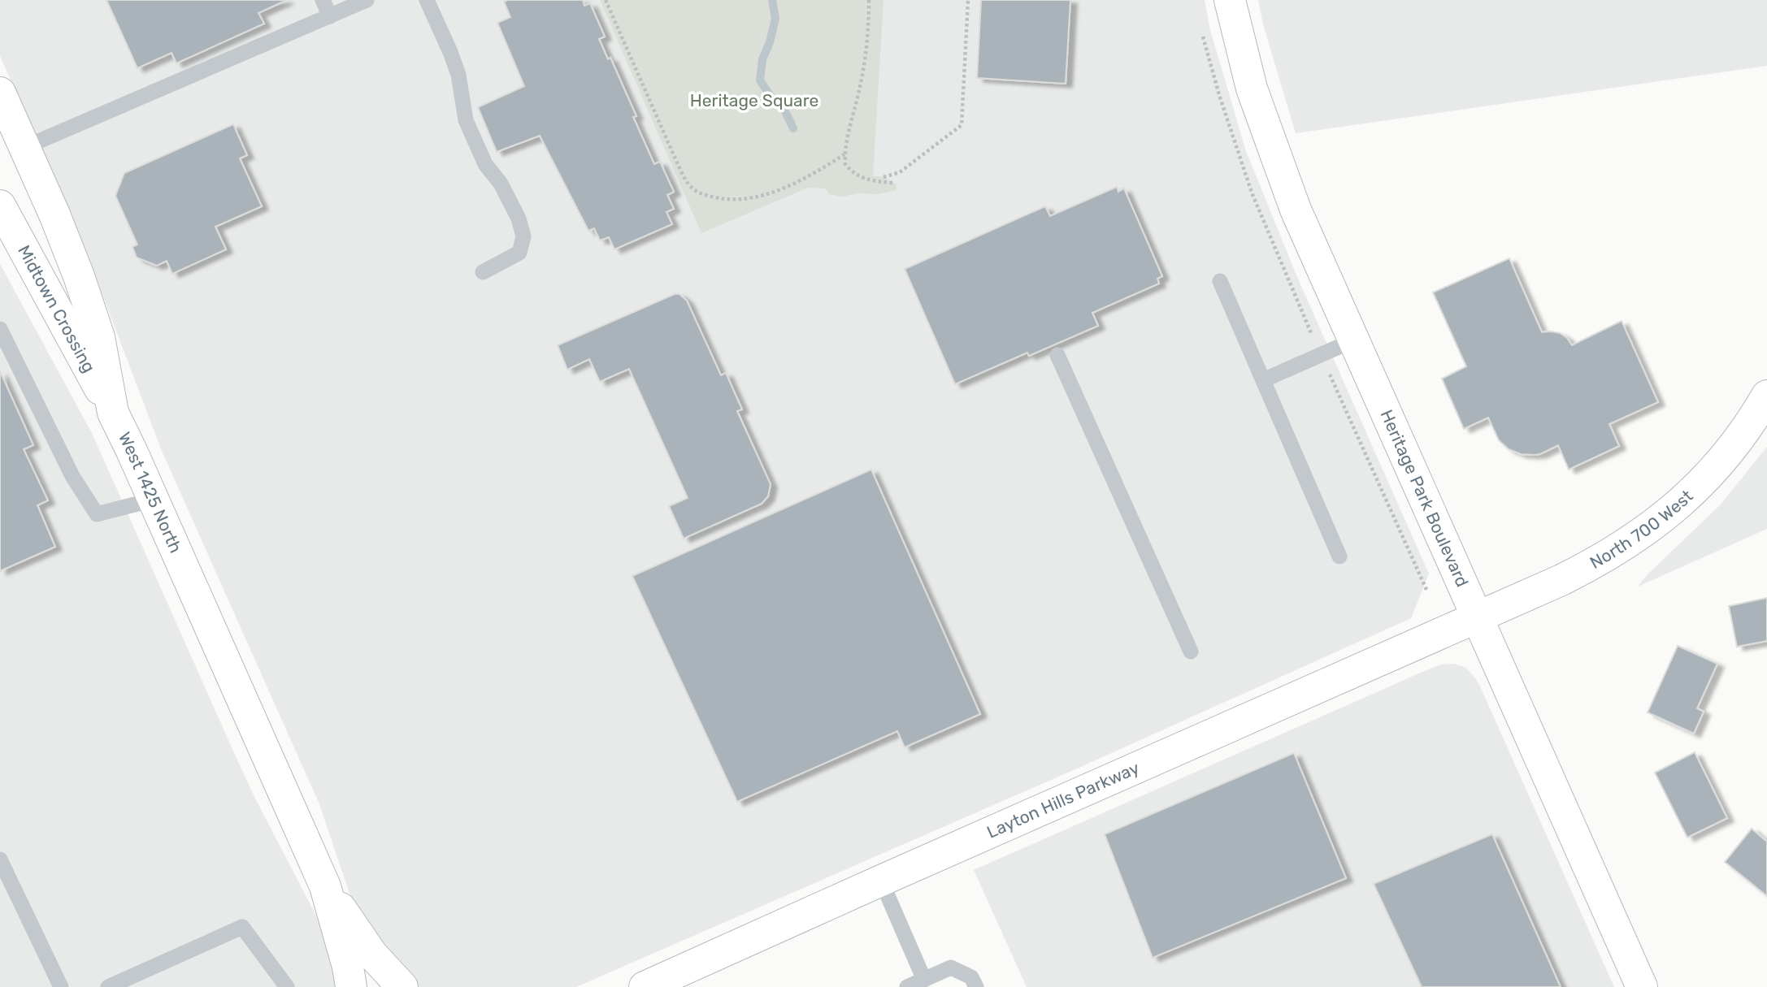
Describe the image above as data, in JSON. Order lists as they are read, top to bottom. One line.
{"streets":{"street":["Midtown Crossing","West 1425 North","Heritage Park Boulevard","North 700 West","Layton Hills Parkway"]},"crossings":[["Midtown Crossing","West 1425 North"],["Heritage Park Boulevard","North 700 West"],["Heritage Park Boulevard","Layton Hills Parkway"],["North 700 West","Layton Hills Parkway"]],"parks":["Heritage Square"]}
